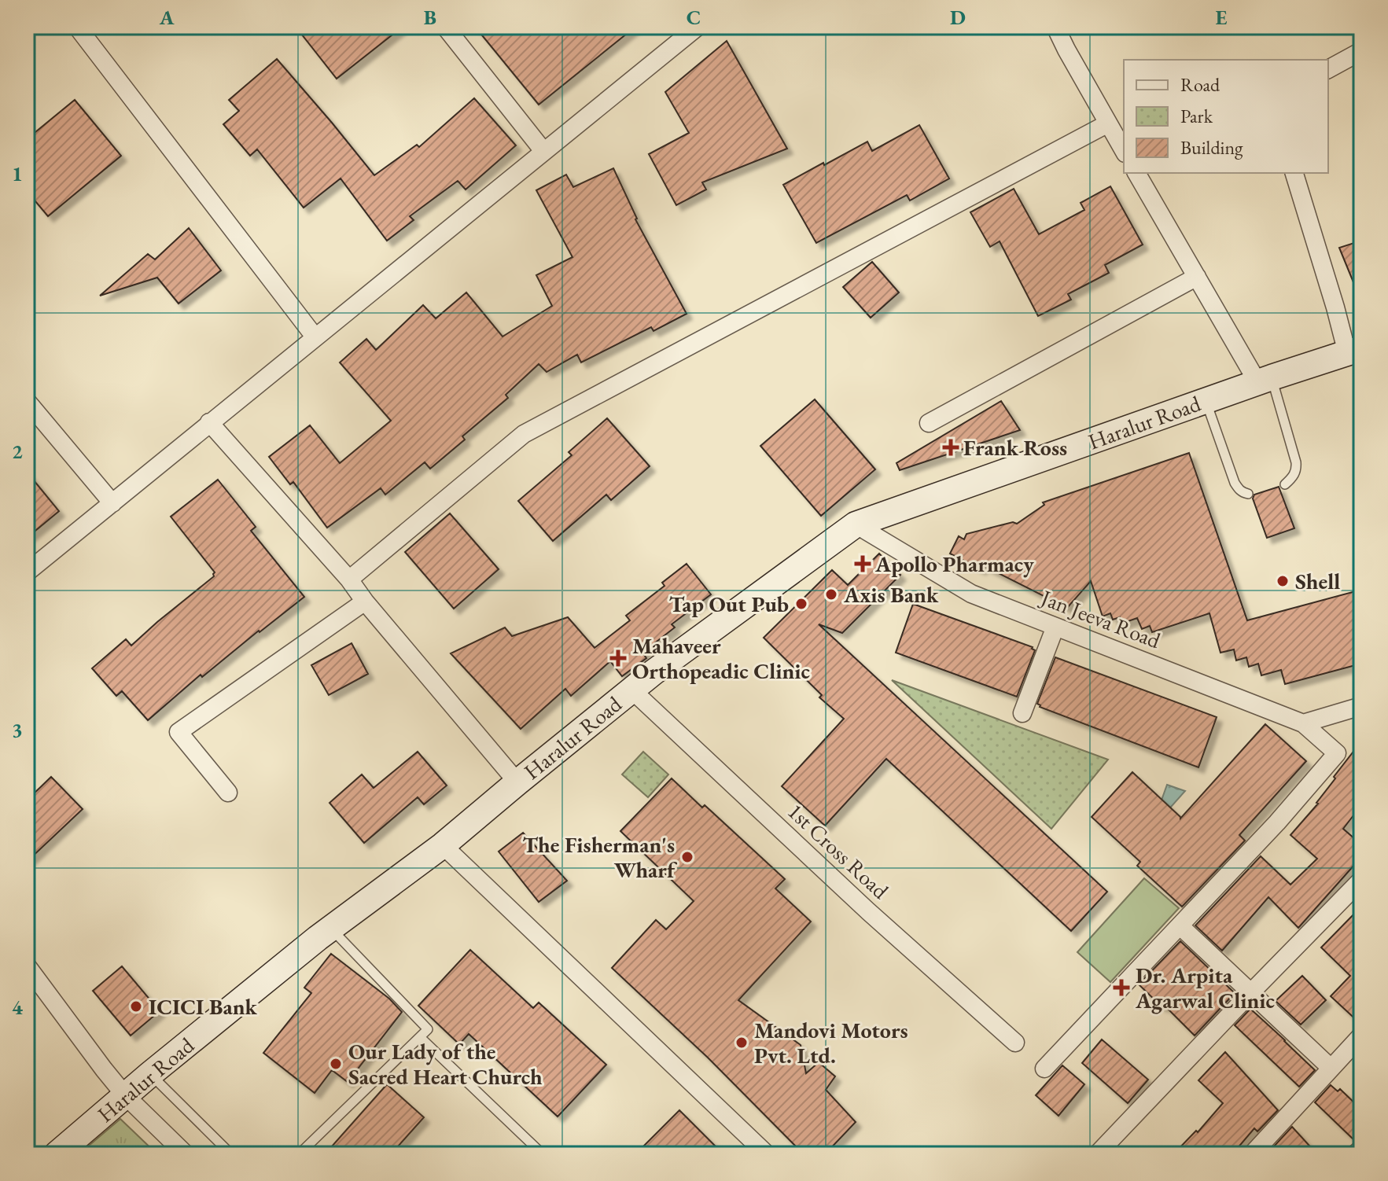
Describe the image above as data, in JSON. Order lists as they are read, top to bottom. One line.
{"streets":{"street":["Haralur Road","Jan Jeeva Road","1st Cross Road"]},"crossings":[["Haralur Road","Jan Jeeva Road"],["Haralur Road","1st Cross Road"]],"places":{"health":["Frank Ross","Apollo Pharmacy","Mahaveer Orthopeadic Clinic","Dr. Arpita Agarwal Clinic"],"other":["Shell","Axis Bank","Tap Out Pub","The Fisherman's Wharf","ICICI Bank","Mandovi Motors Pvt. Ltd.","Our Lady of the Sacred Heart Church"]},"legend":["Road","Park","Building"],"grid":{"columns":["A","B","C","D","E"],"rows":["1","2","3","4"]}}
